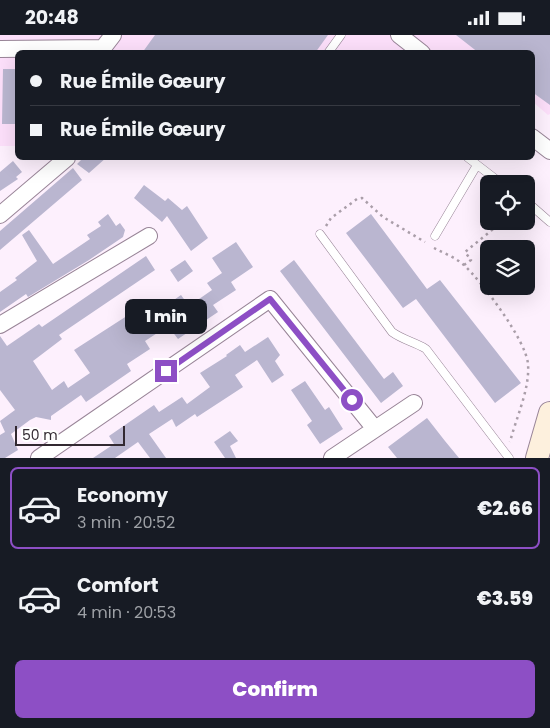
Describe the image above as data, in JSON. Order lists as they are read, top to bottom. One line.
{"scale_bar":"50 m","page":{"status":"20:48","banner":["Rue Émile Gœury","Rue Émile Gœury"],"bubble":"1 min","scale":"50 m","list":[{"name":"Economy","note":"3 min · 20:52","value":"€2.66"},{"name":"Comfort","note":"4 min · 20:53","value":"€3.59"}],"buttons":"Confirm"}}
